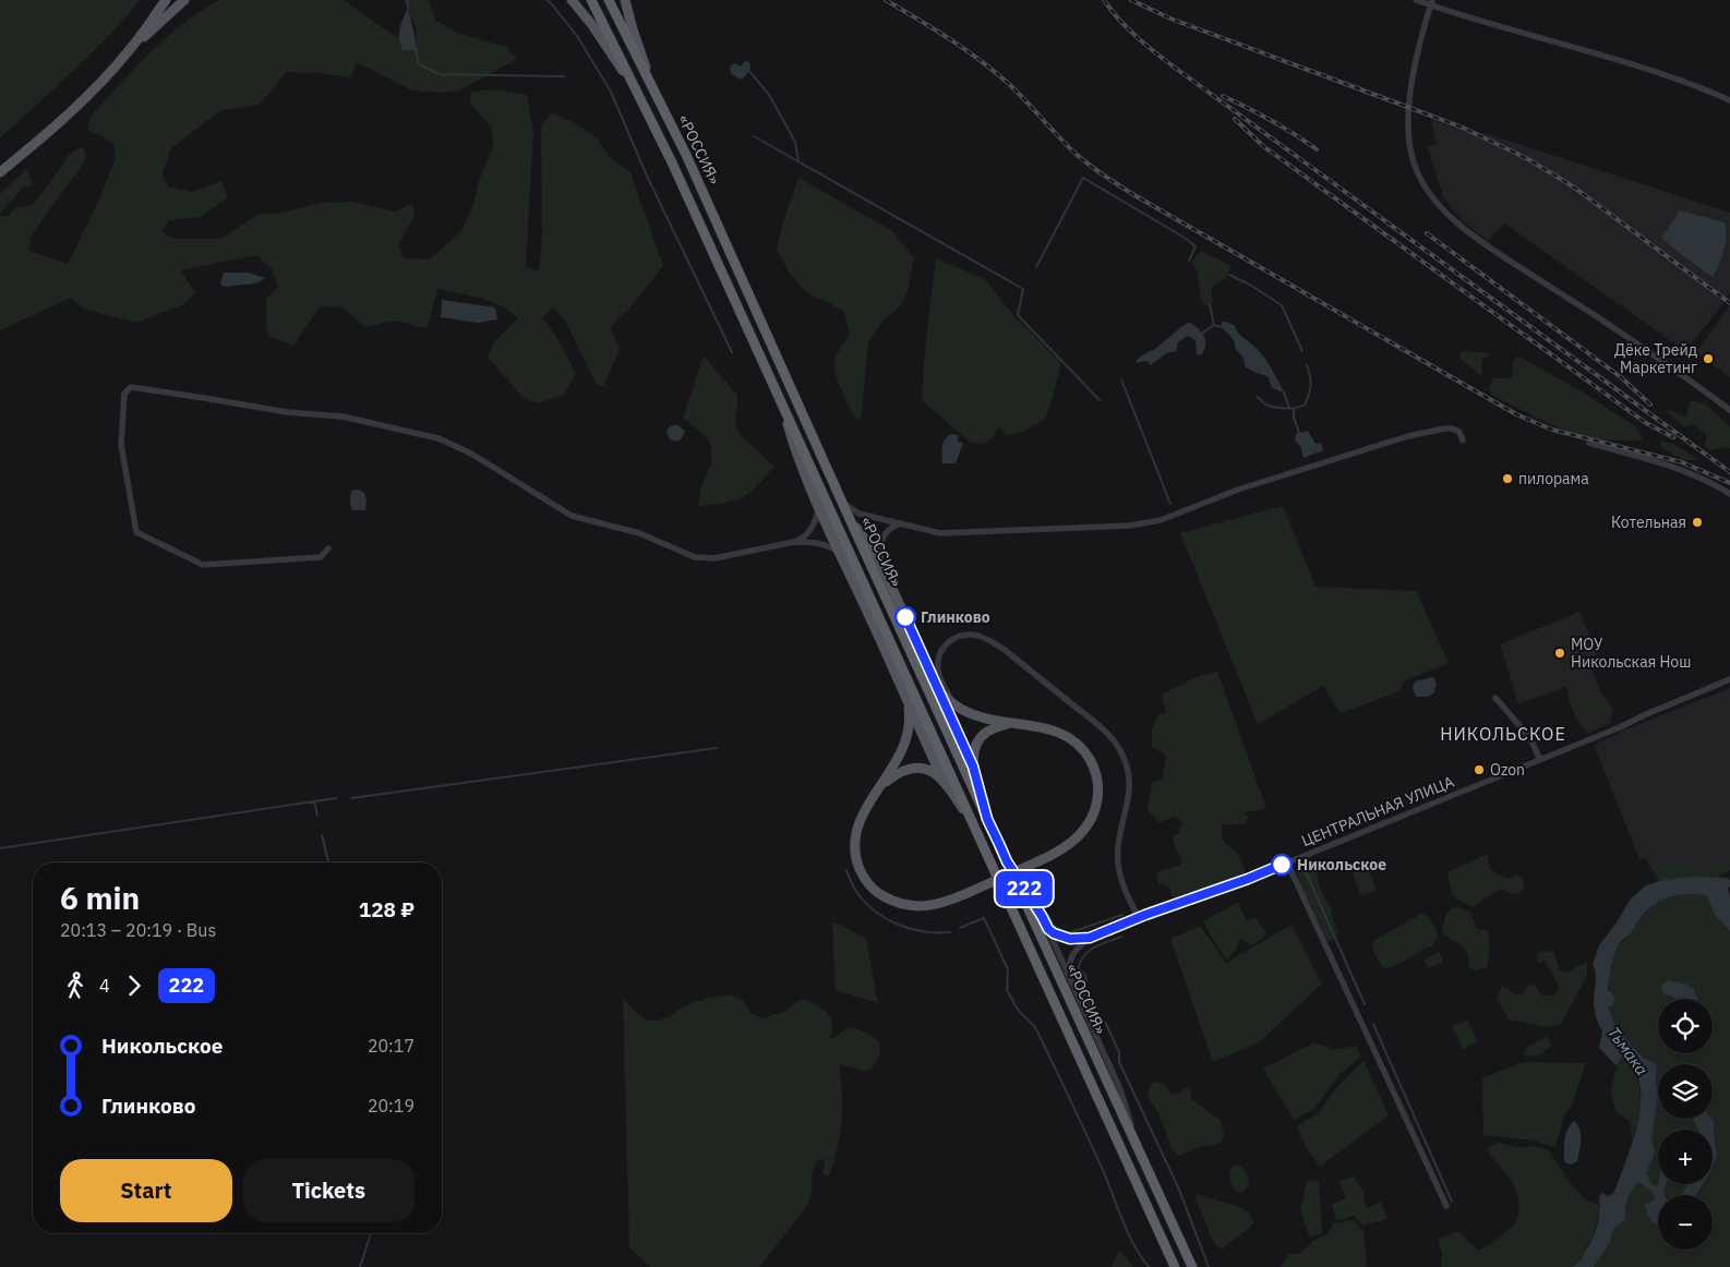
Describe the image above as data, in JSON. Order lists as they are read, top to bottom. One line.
{"streets":{"highway":["«РОССИЯ»"],"street":["ЦЕНТРАЛЬНАЯ УЛИЦА"]},"districts":["НИКОЛЬСКОЕ"],"water":["Тьмака"],"places":["Дёке Трейд Маркетинг","пилорама","Котельная","Глинково","МОУ Никольская Нош","Ozon","Никольское"],"lines":["bus line 222"],"page":{"on_map":"222","heading":["6 min","20:13 – 20:19 · Bus","128 ₽"],"legs":["4","222"],"map_buttons":["+","−"],"list":[{"name":"Никольское","value":"20:17"},{"name":"Глинково","value":"20:19"}],"buttons":["Start","Tickets"]}}
